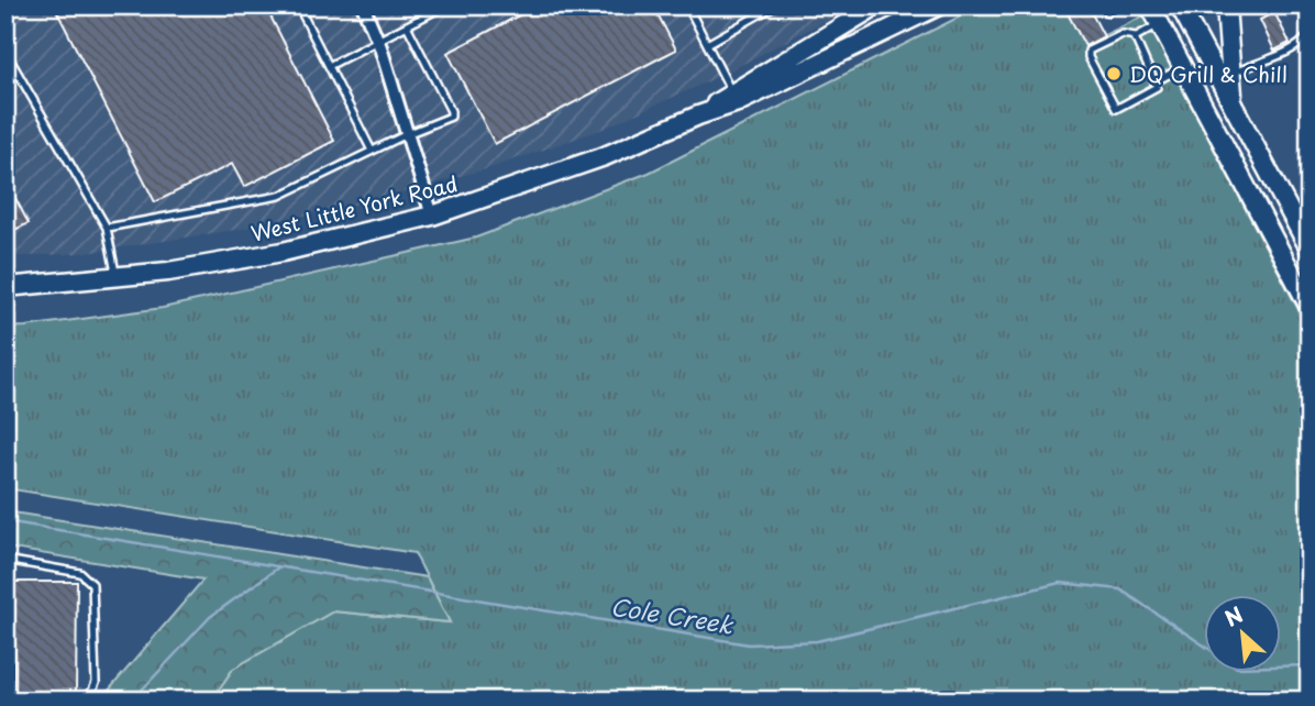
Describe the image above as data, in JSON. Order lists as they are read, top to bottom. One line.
{"streets":{"main road":["West Little York Road"]},"water":["Cole Creek"],"places":["DQ Grill & Chill"],"north":"top left"}
